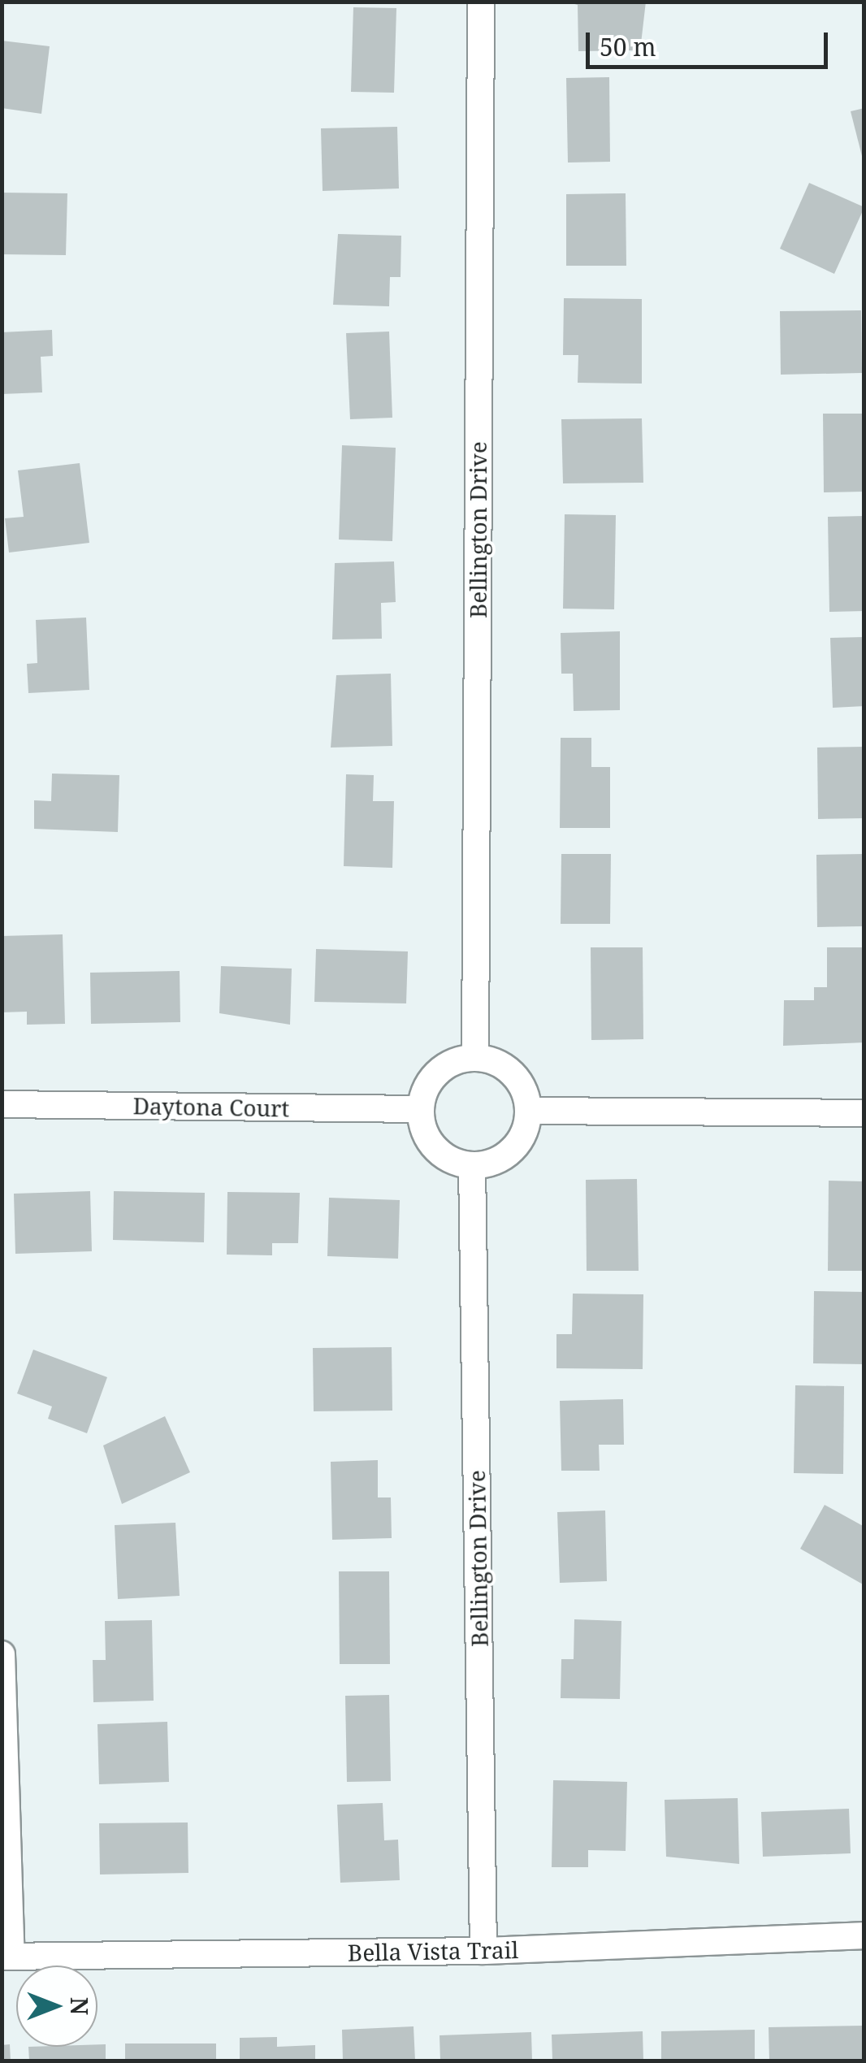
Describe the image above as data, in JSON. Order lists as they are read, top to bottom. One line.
{"streets":{"street":["Bellington Drive","Daytona Court","Bella Vista Trail"]},"crossings":[["Bellington Drive","Daytona Court"],["Bellington Drive","Bella Vista Trail"]],"scale_bar":"50 m","north":"right"}
